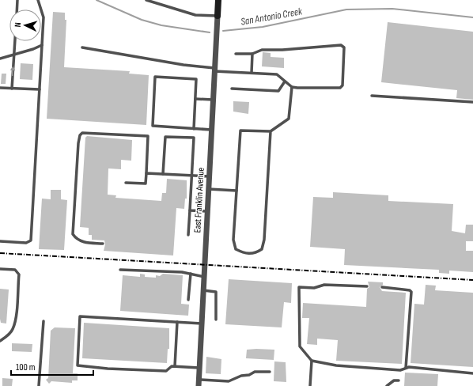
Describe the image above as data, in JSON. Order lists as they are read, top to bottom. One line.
{"streets":{"street":["East Franklin Avenue"]},"water":["San Antonio Creek"],"scale_bar":"100 m","north":"left"}
